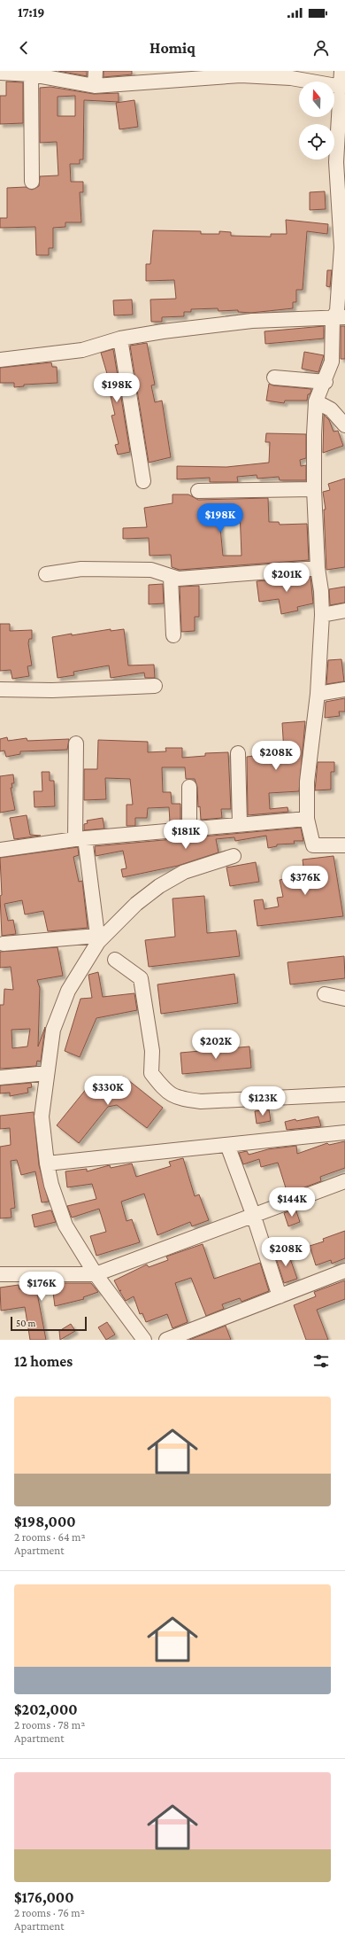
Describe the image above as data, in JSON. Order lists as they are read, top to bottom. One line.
{"scale_bar":"50 m","north":"top","page":{"status":"17:19","header":"Homiq","price":["$198K","$198K","$201K","$208K","$181K","$376K","$202K","$330K","$123K","$144K","$208K","$176K"],"scale":"50 m","heading":"12 homes","list":[{"name":"$198,000","note":"2 rooms · 64 m² · Apartment"},{"name":"$202,000","note":"2 rooms · 78 m² · Apartment"},{"name":"$176,000","note":"2 rooms · 76 m² · Apartment"}]}}
